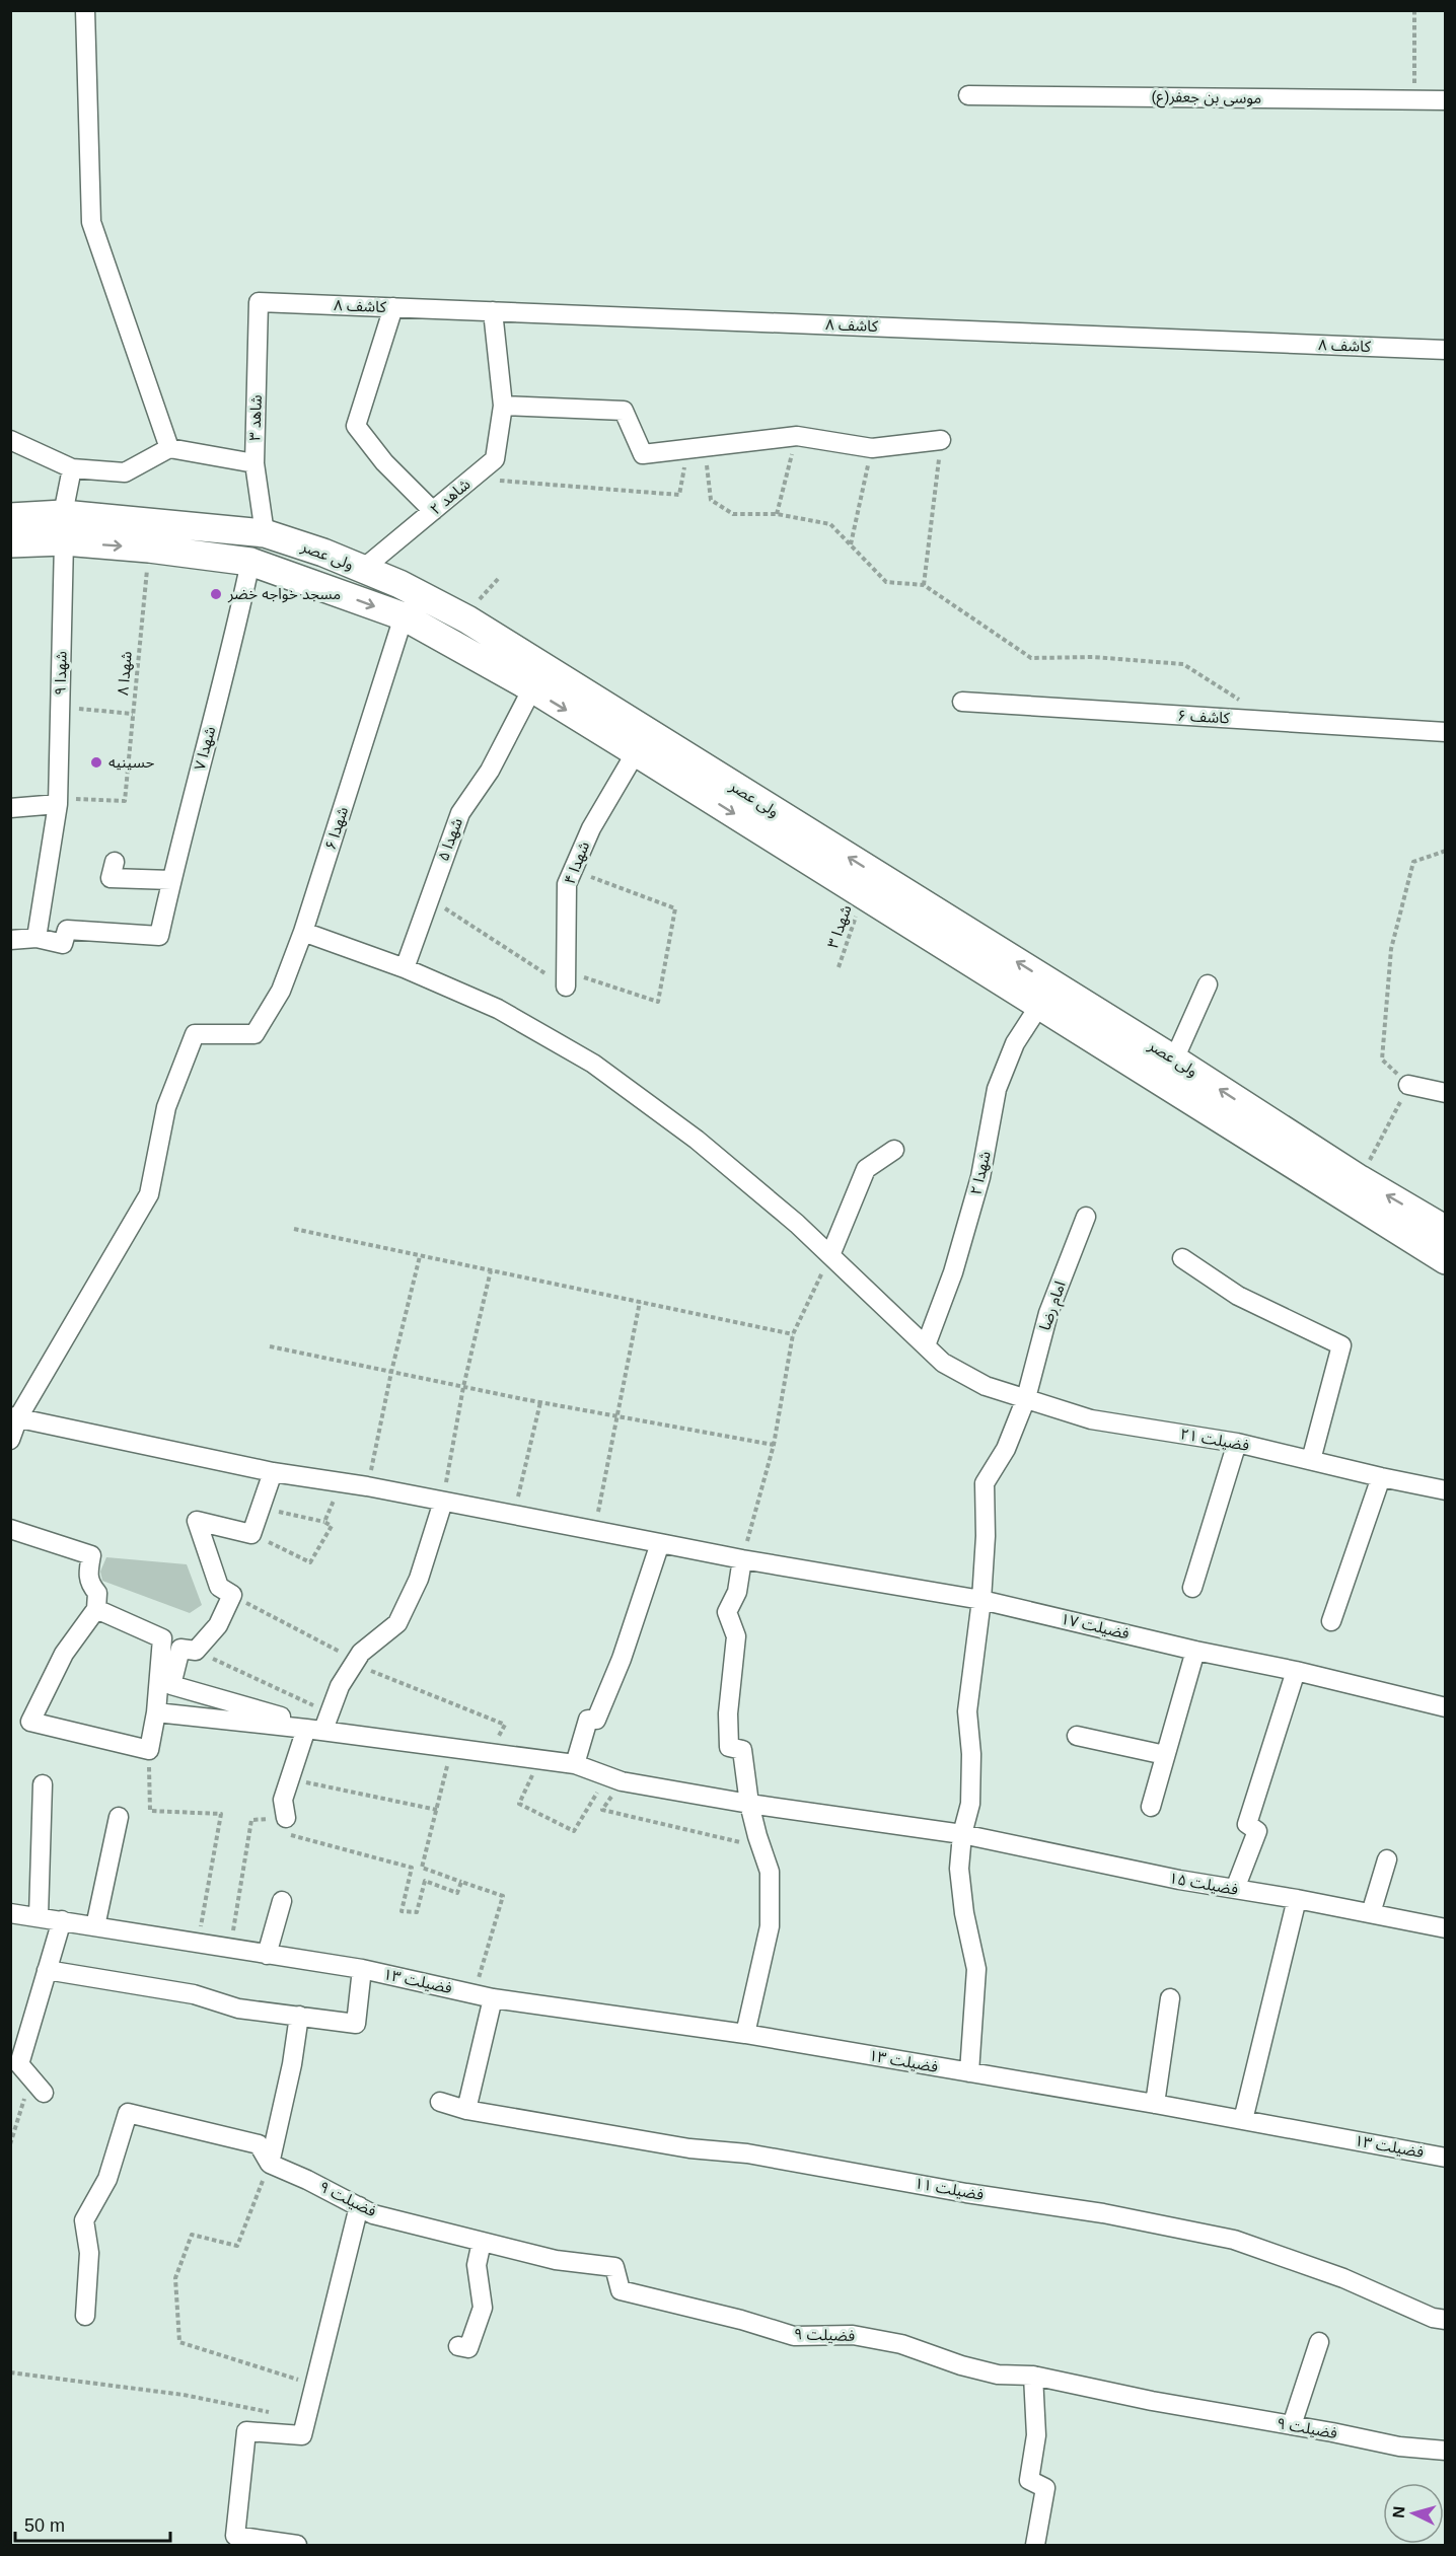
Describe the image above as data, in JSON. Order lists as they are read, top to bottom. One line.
{"streets":{"main road":["ولی عصر"],"street":["موسی بن جعفر(ع)","کاشف ۸","شاهد ۳","شاهد ۲","شهدا ۹","کاشف ۶","شهدا ۷","شهدا ۶","شهدا ۵","شهدا ۴","شهدا ۲","امام رضا","فضیلت ۲۱","فضیلت ۱۷","فضیلت ۱۵","فضیلت ۱۳","فضیلت ۱۱","فضیلت ۹"],"path":["شهدا ۸","شهدا ۳"]},"crossings":[["کاشف ۸","شاهد ۳"],["کاشف ۸","شاهد ۲"],["شاهد ۳","ولی عصر"],["شاهد ۲","ولی عصر"],["ولی عصر","شهدا ۹"],["ولی عصر","شهدا ۸"],["ولی عصر","شهدا ۷"],["ولی عصر","شهدا ۶"],["ولی عصر","شهدا ۵"],["ولی عصر","شهدا ۴"],["ولی عصر","شهدا ۳"],["ولی عصر","شهدا ۲"],["شهدا ۹","شهدا ۸"],["شهدا ۹","شهدا ۷"],["شهدا ۶","فضیلت ۲۱"],["شهدا ۶","فضیلت ۱۷"],["شهدا ۵","فضیلت ۲۱"],["شهدا ۲","فضیلت ۲۱"],["امام رضا","فضیلت ۲۱"],["امام رضا","فضیلت ۱۷"],["امام رضا","فضیلت ۱۵"],["امام رضا","فضیلت ۱۳"]],"places":["مسجد خواجه خضر","حسینیه"],"scale_bar":"50 m","north":"left"}
